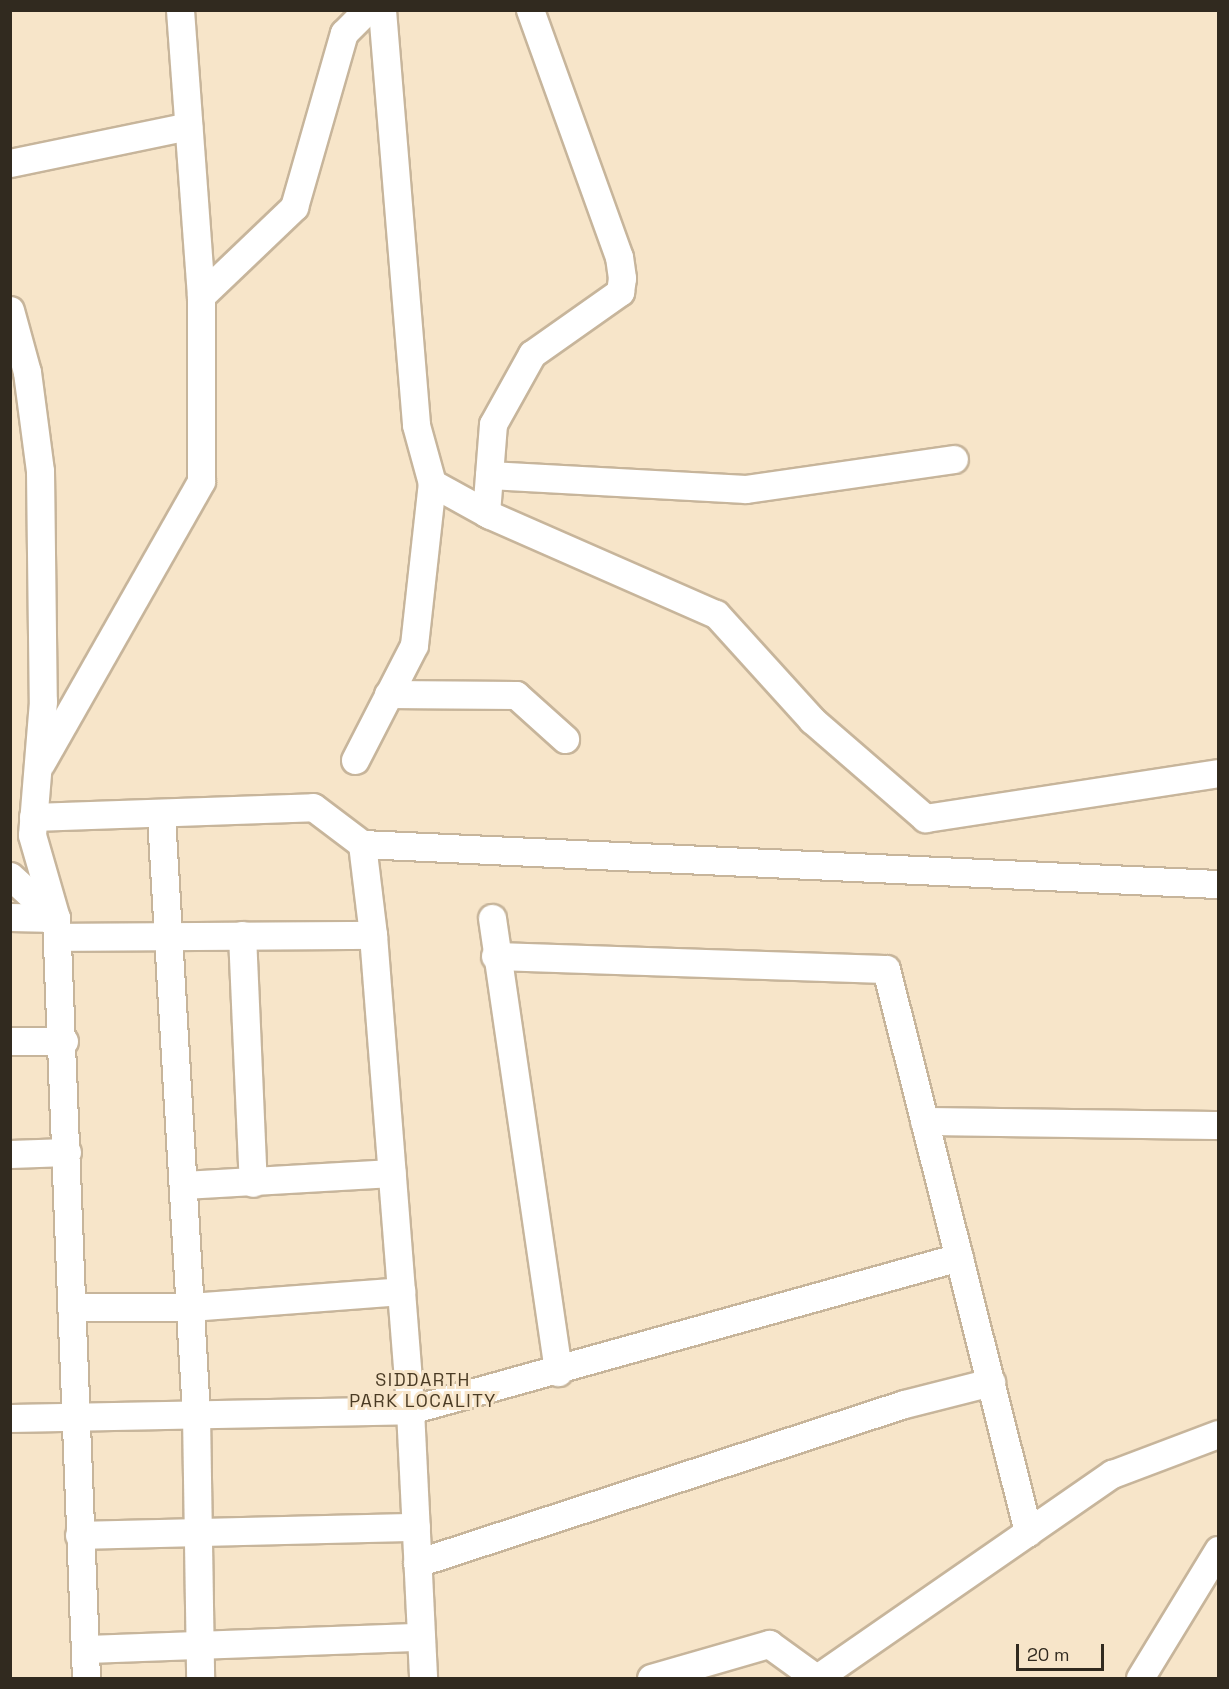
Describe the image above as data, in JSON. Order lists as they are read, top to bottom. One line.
{"districts":["SIDDARTH PARK LOCALITY"],"scale_bar":"20 m"}
